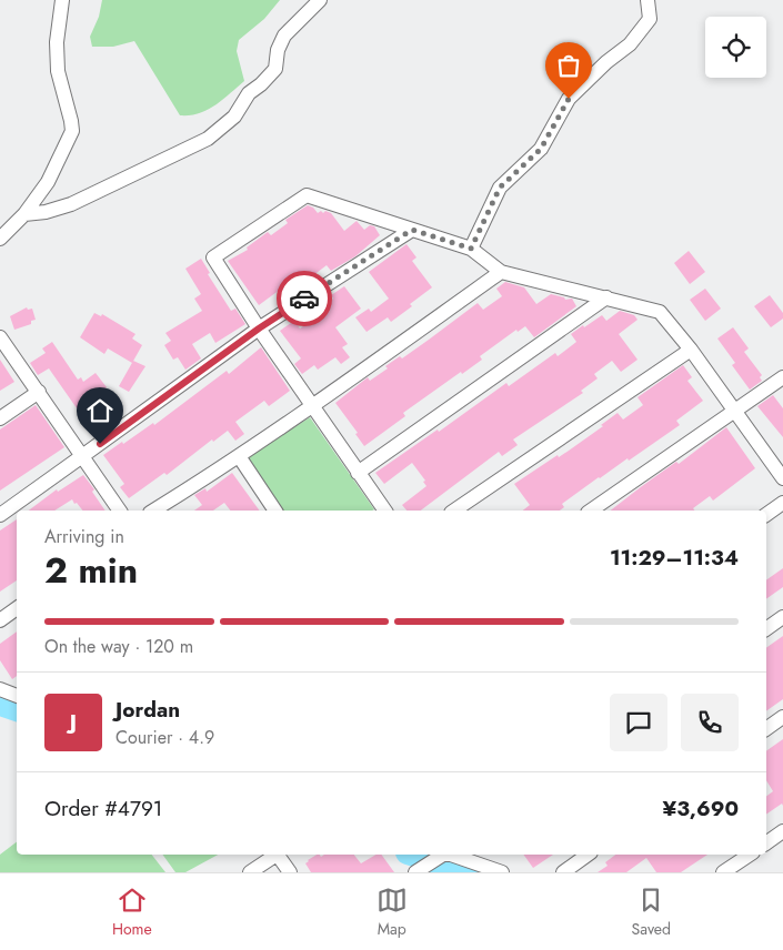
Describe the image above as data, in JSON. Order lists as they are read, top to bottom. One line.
{"page":{"heading":["2 min","Arriving in","11:29–11:34"],"panel":["Jordan","Courier · 4.9","Order #4791","¥3,690"],"bar":"On the way · 120 m","round":"J","tabs":["Home","Map","Saved"]}}
